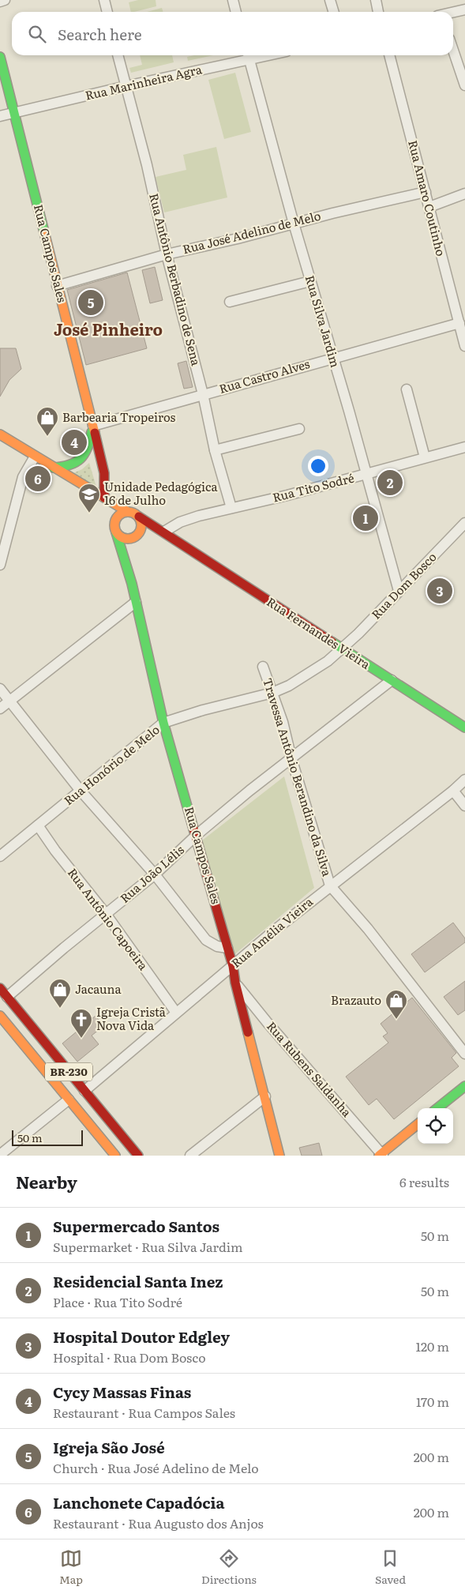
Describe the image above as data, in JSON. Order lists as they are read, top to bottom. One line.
{"streets":{"street":["Rua Marinheira Agra","Rua Amaro Coutinho","Rua José Adelino de Melo","Rua Campos Sales","Rua Antônio Berbadino de Sena","Rua Silva Jardim","Rua Castro Alves","Rua Tito Sodré","Rua Dom Bosco","Rua Fernandes Vieira","Rua Honório de Melo","Travessa Antônio Berandino da Silva","Rua João Lélis","Rua Antônio Capoeira","Rua Amélia Vieira","Rua Rubens Saldanha","BR-230"]},"crossings":[["Rua Marinheira Agra","Rua Campos Sales"],["Rua Marinheira Agra","Rua Antônio Berbadino de Sena"],["Rua Marinheira Agra","Rua Silva Jardim"],["Rua Amaro Coutinho","Rua José Adelino de Melo"],["Rua Amaro Coutinho","Rua Castro Alves"],["Rua José Adelino de Melo","Rua Campos Sales"],["Rua José Adelino de Melo","Rua Antônio Berbadino de Sena"],["Rua José Adelino de Melo","Rua Silva Jardim"],["Rua Campos Sales","Rua Castro Alves"],["Rua Campos Sales","Rua Fernandes Vieira"],["Rua Campos Sales","Rua Honório de Melo"],["Rua Campos Sales","Rua João Lélis"],["Rua Campos Sales","Rua Amélia Vieira"],["Rua Campos Sales","Rua Rubens Saldanha"],["Rua Antônio Berbadino de Sena","Rua Castro Alves"],["Rua Antônio Berbadino de Sena","Rua Tito Sodré"],["Rua Silva Jardim","Rua Castro Alves"],["Rua Silva Jardim","Rua Tito Sodré"],["Rua Silva Jardim","Rua Dom Bosco"],["Rua Tito Sodré","Rua Fernandes Vieira"],["Rua Dom Bosco","Rua Fernandes Vieira"],["Rua Dom Bosco","Rua Honório de Melo"],["Rua Fernandes Vieira","Rua Honório de Melo"],["Rua Fernandes Vieira","Rua João Lélis"],["Rua Honório de Melo","Travessa Antônio Berandino da Silva"],["Rua Honório de Melo","Rua Antônio Capoeira"],["Travessa Antônio Berandino da Silva","Rua João Lélis"],["Travessa Antônio Berandino da Silva","Rua Amélia Vieira"],["Rua João Lélis","Rua Antônio Capoeira"],["Rua João Lélis","BR-230"],["Rua Antônio Capoeira","Rua Amélia Vieira"],["Rua Amélia Vieira","BR-230"]],"districts":["José Pinheiro"],"places":{"shop":["Barbearia Tropeiros","Jacauna","Brazauto"],"school or university":["Unidade Pedagógica 16 de Julho"],"church":["Igreja Cristã Nova Vida"]},"scale_bar":"50 m","page":{"search":"Search here","pins":["5","4","6","2","1","3"],"scale":"50 m","heading":["Nearby","6 results"],"list":[{"mark":"1","name":"Supermercado Santos","note":"Supermarket · Rua Silva Jardim","value":"50 m"},{"mark":"2","name":"Residencial Santa Inez","note":"Place · Rua Tito Sodré","value":"50 m"},{"mark":"3","name":"Hospital Doutor Edgley","note":"Hospital · Rua Dom Bosco","value":"120 m"},{"mark":"4","name":"Cycy Massas Finas","note":"Restaurant · Rua Campos Sales","value":"170 m"},{"mark":"5","name":"Igreja São José","note":"Church · Rua José Adelino de Melo","value":"200 m"},{"mark":"6","name":"Lanchonete Capadócia","note":"Restaurant · Rua Augusto dos Anjos","value":"200 m"}],"nav":["Map","Directions","Saved"]}}
